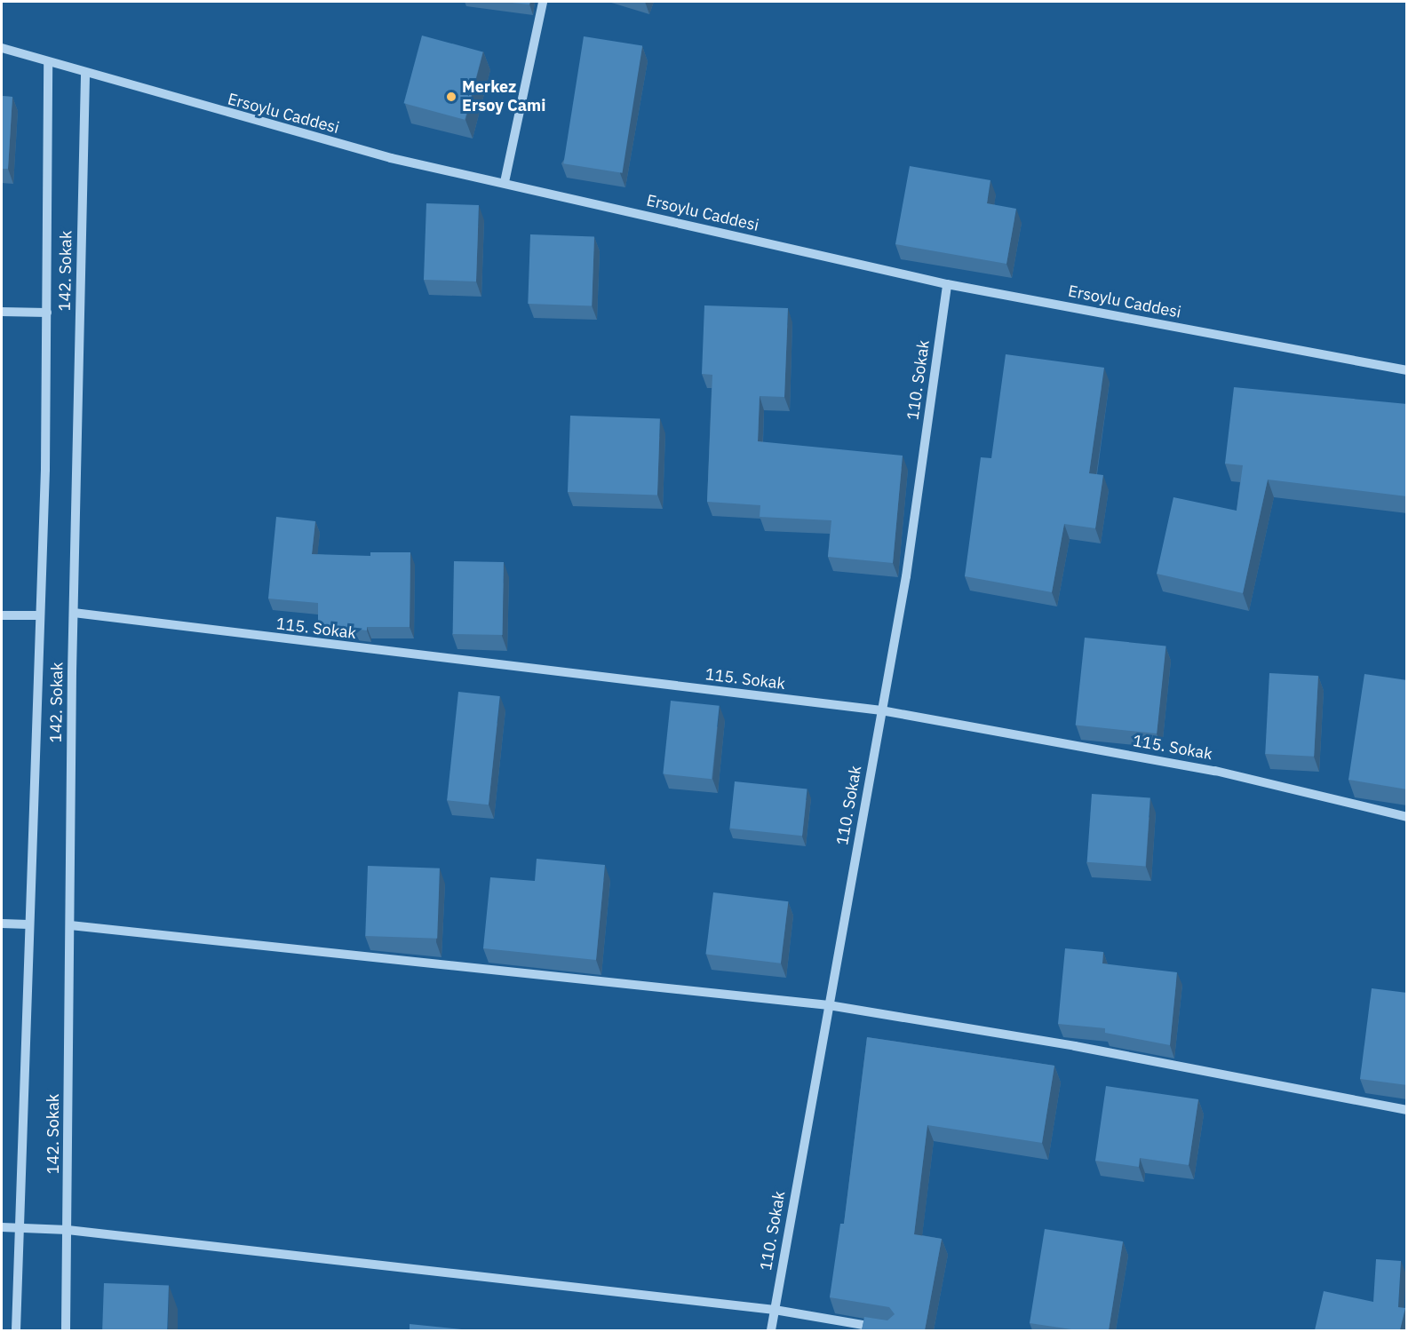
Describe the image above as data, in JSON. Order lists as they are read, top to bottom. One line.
{"streets":{"street":["Ersoylu Caddesi","142. Sokak","110. Sokak","115. Sokak"]},"crossings":[["Ersoylu Caddesi","142. Sokak"],["Ersoylu Caddesi","110. Sokak"],["142. Sokak","115. Sokak"],["110. Sokak","115. Sokak"]],"places":["Merkez Ersoy Cami"]}
